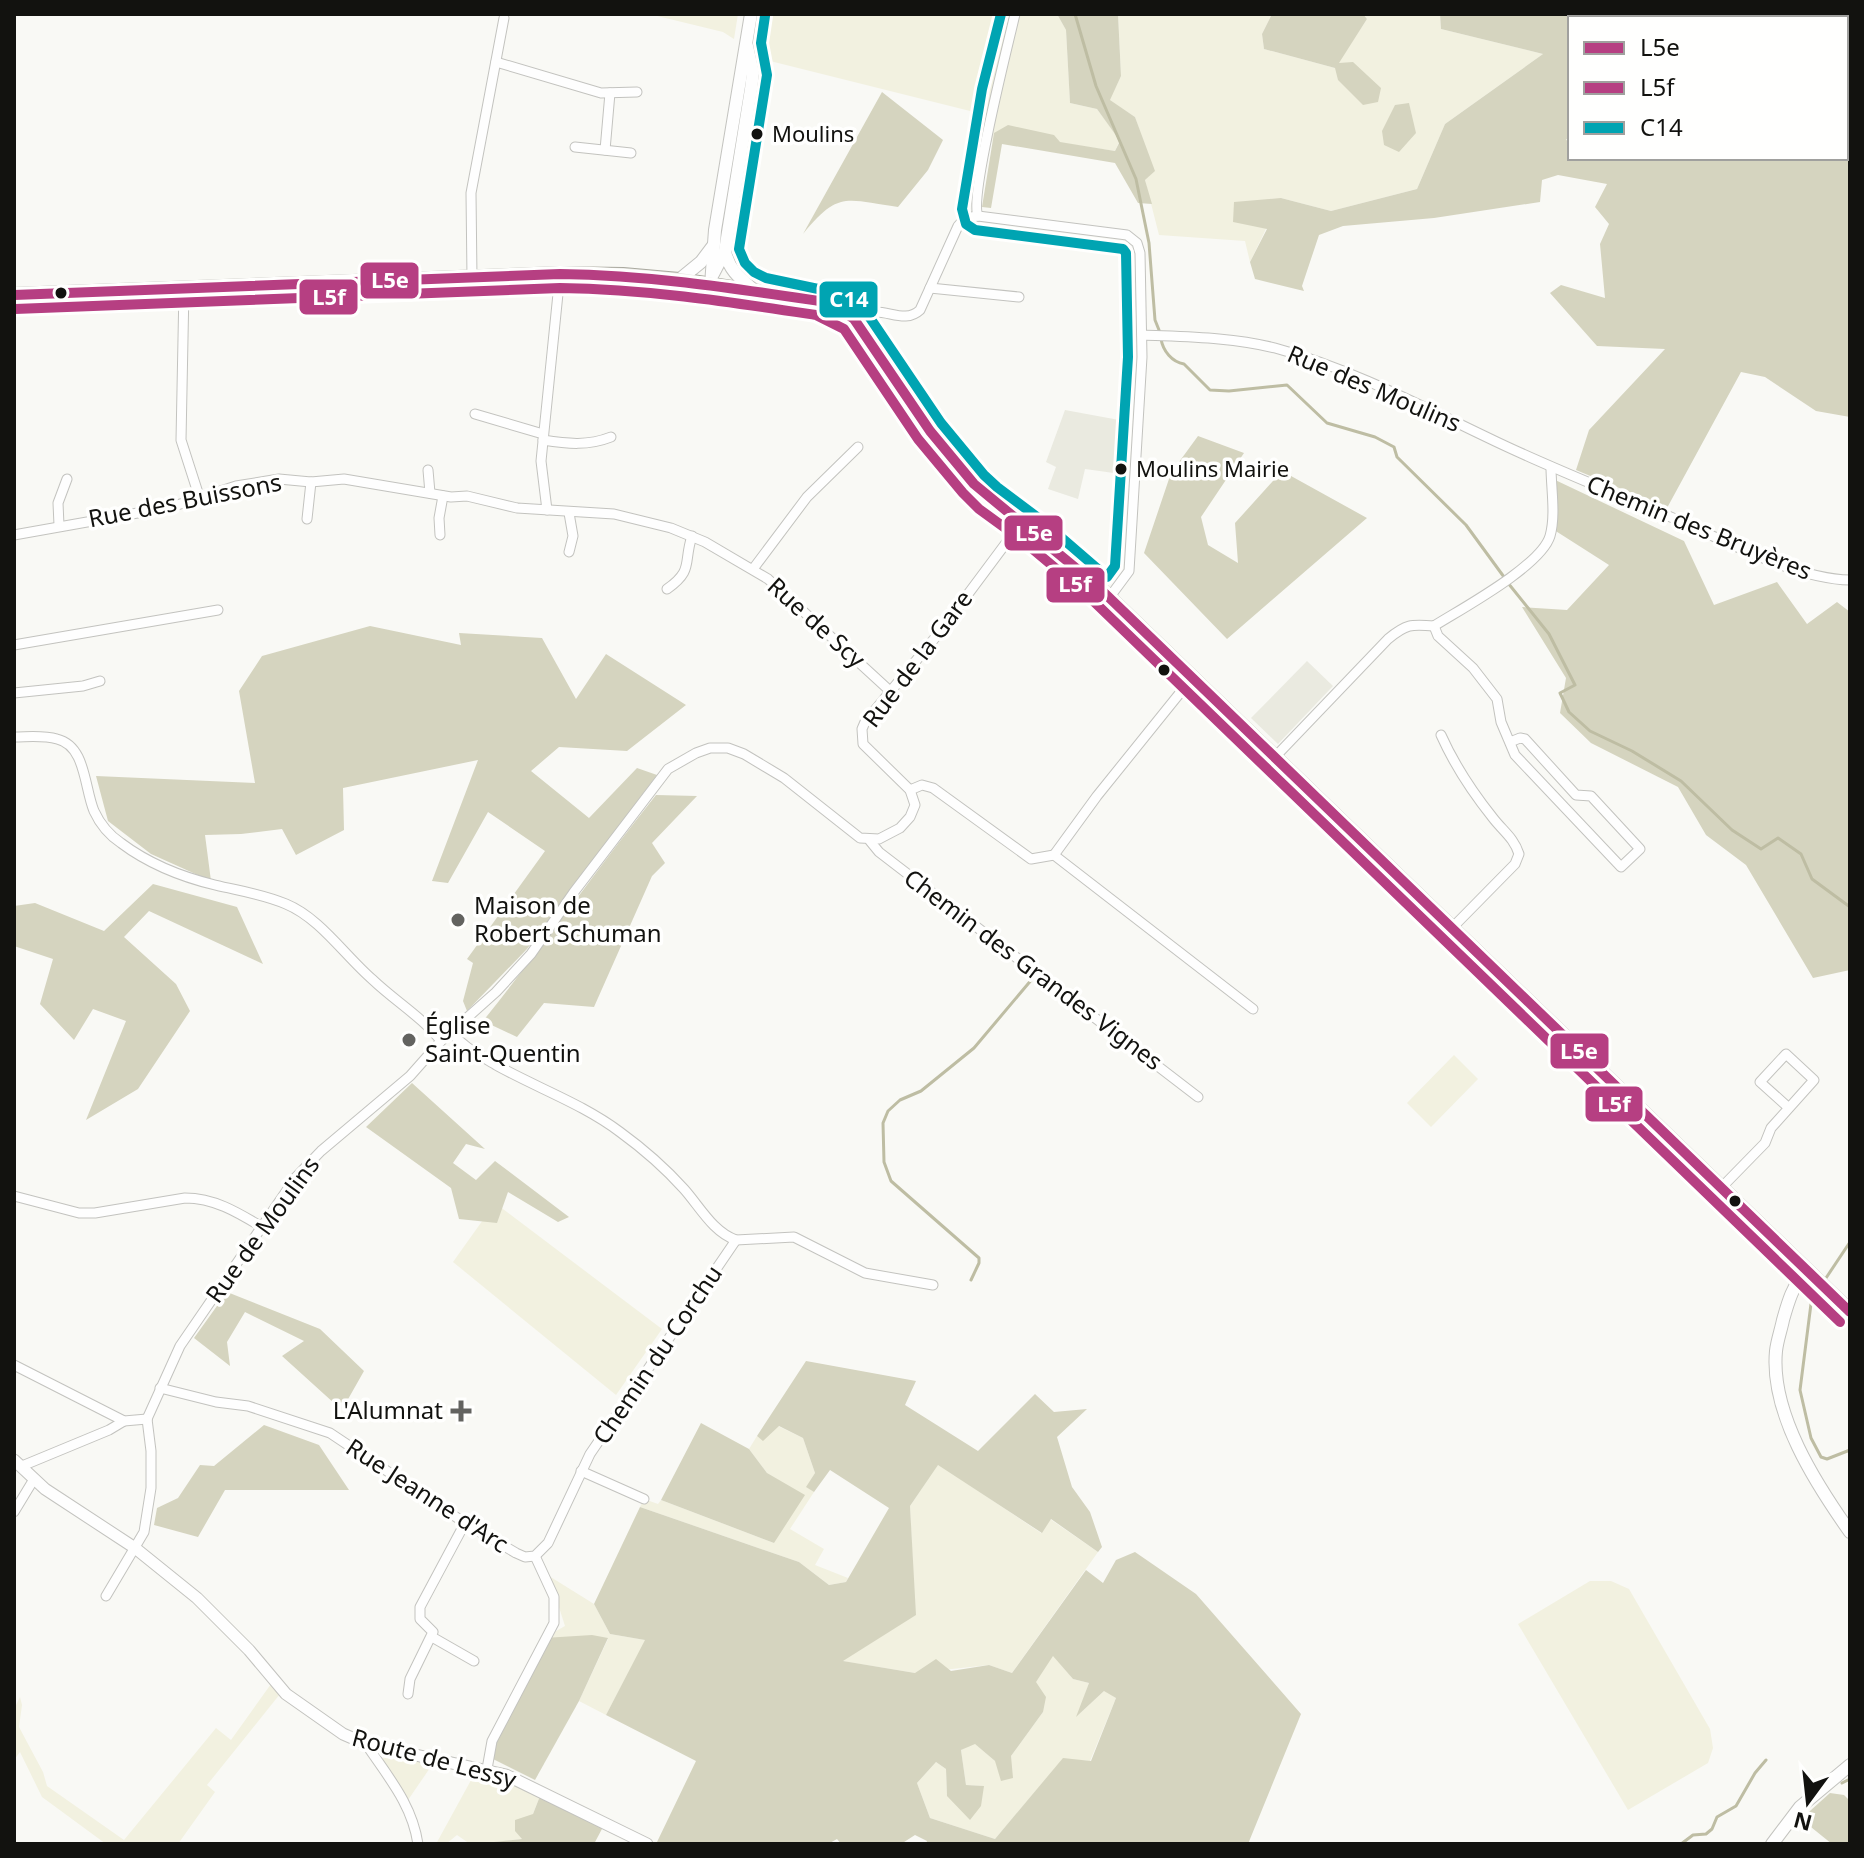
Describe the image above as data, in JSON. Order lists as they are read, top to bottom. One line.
{"streets":{"street":["Rue des Moulins","Rue des Buissons","Chemin des Bruyères","Rue de Scy","Rue de la Gare","Chemin des Grandes Vignes","Rue de Moulins","Chemin du Corchu","Rue Jeanne d'Arc","Route de Lessy"]},"crossings":[["Rue des Moulins","Chemin des Bruyères"],["Rue des Buissons","Rue de Scy"],["Rue de Scy","Rue de la Gare"],["Chemin des Grandes Vignes","Rue de Moulins"],["Rue de Moulins","Rue Jeanne d'Arc"],["Chemin du Corchu","Rue Jeanne d'Arc"]],"places":{"other":["Moulins","Moulins Mairie","Maison de Robert Schuman","Église Saint-Quentin"],"health":["L'Alumnat"]},"lines":["transit line C14","transit line L5e","transit line L5f"],"legend":["L5e","L5f","C14"],"north":"bottom"}
